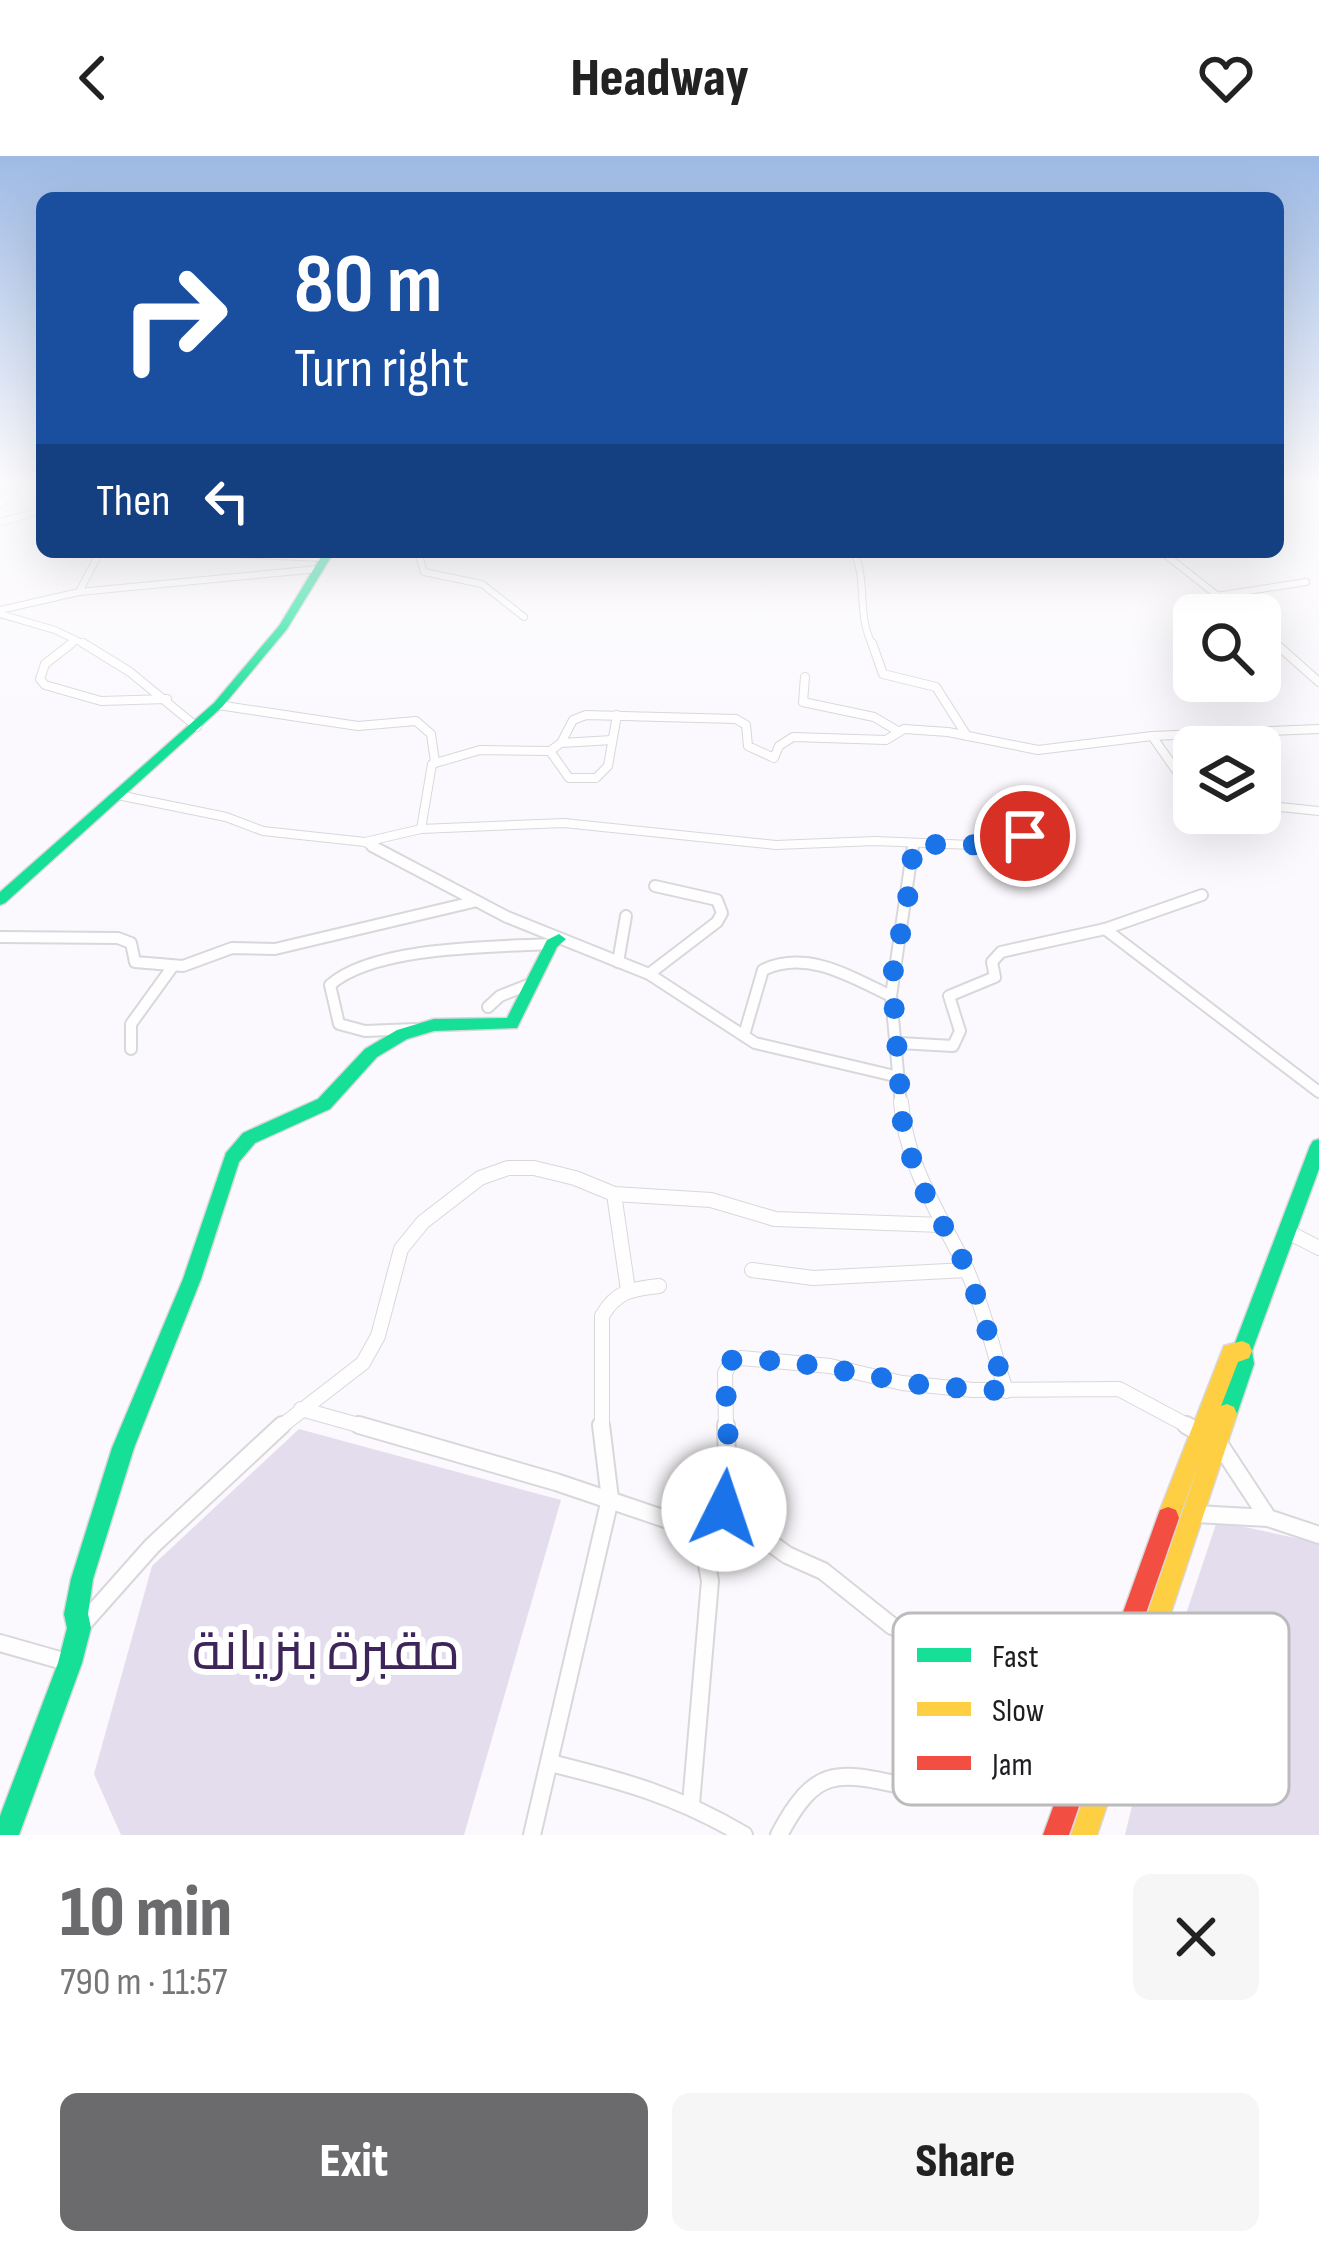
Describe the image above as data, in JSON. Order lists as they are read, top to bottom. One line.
{"parks":["مقبرة بنزيانة"],"legend":["Fast","Slow","Jam"],"page":{"header":"Headway","turn":["80 m","Turn right"],"then":"Then","heading":["10 min","790 m · 11:57"],"buttons":["Exit","Share"]}}
